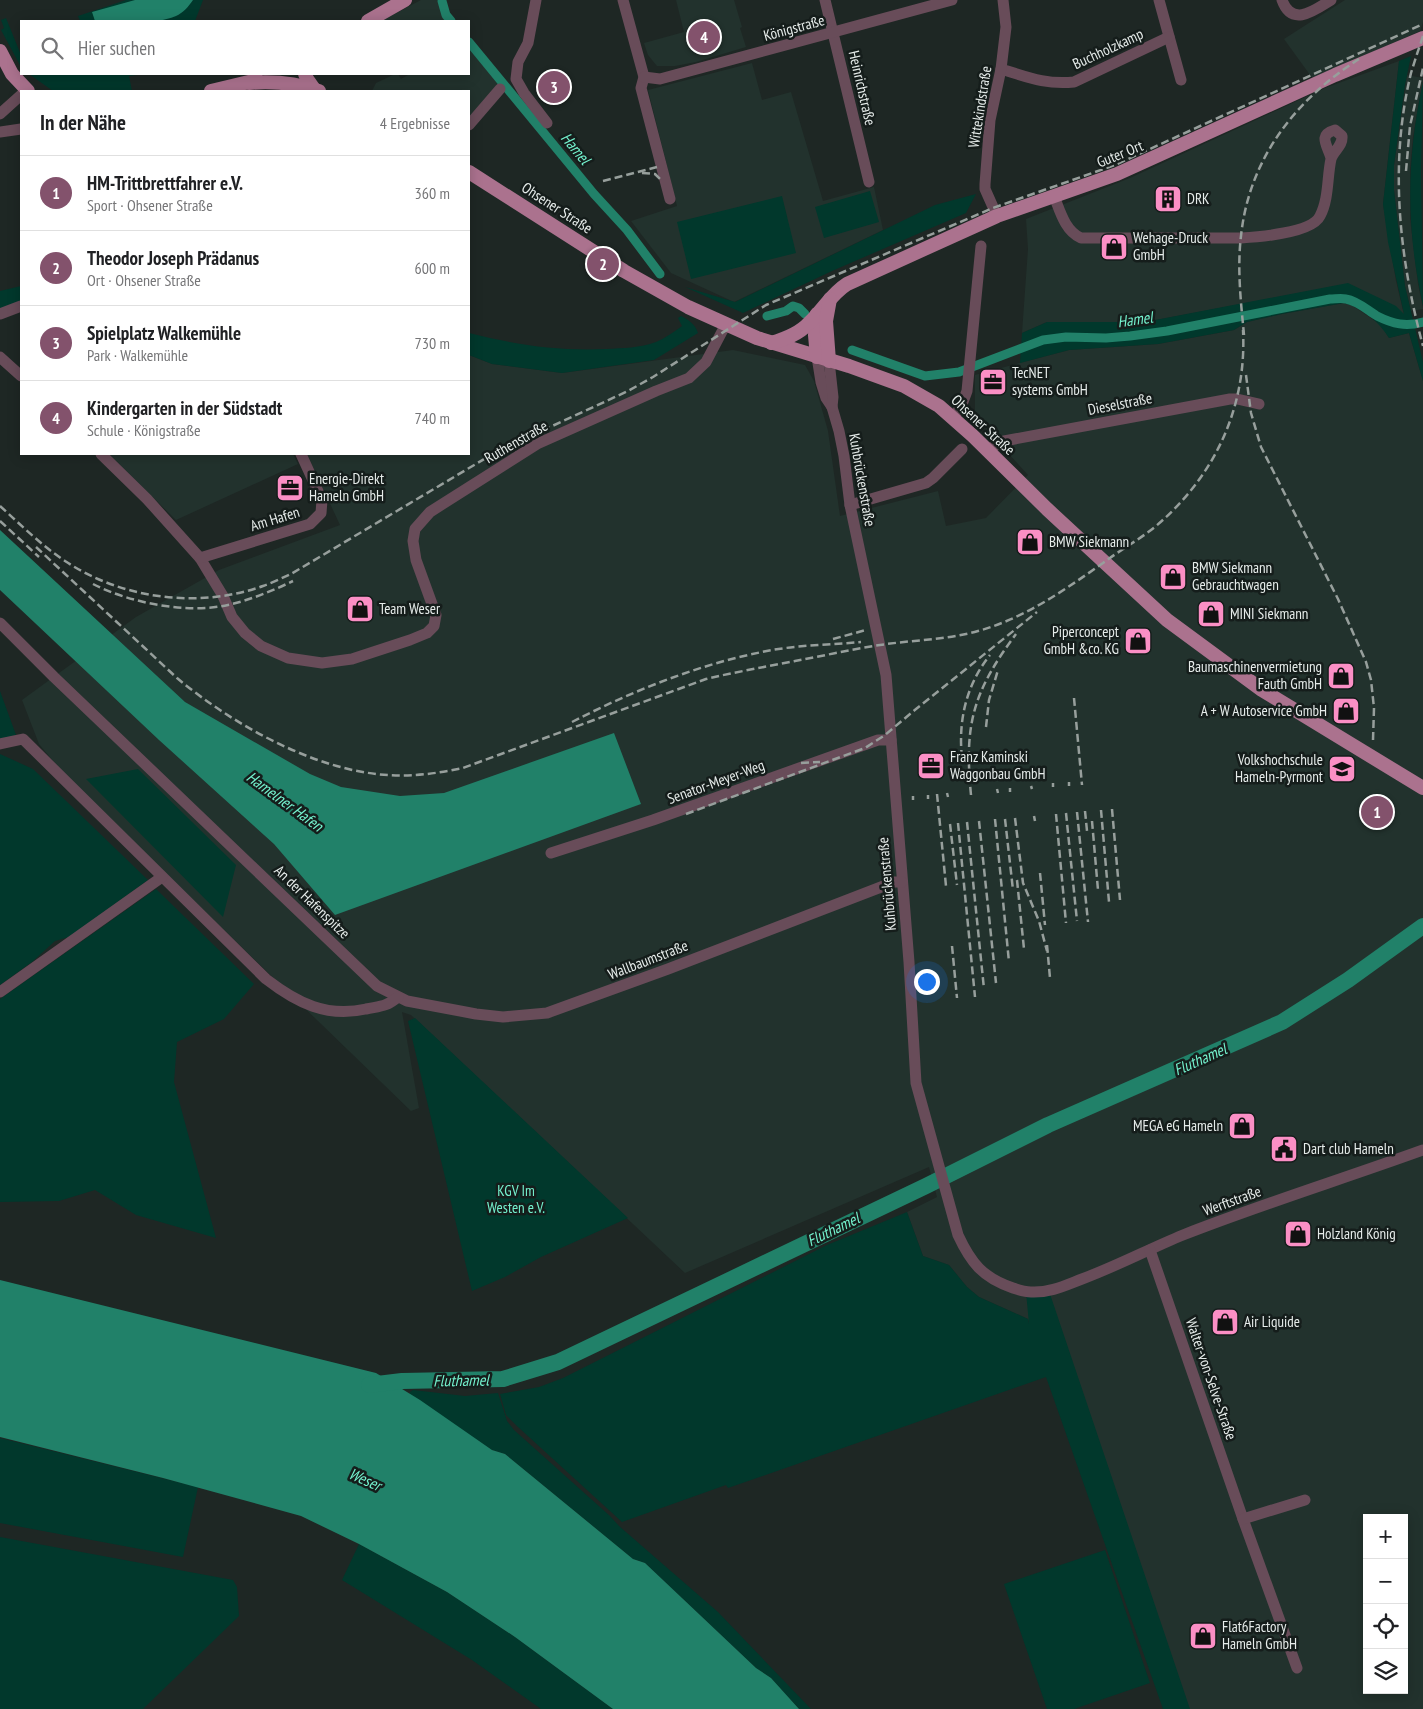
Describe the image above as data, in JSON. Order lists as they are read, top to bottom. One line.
{"streets":{"main road":["Guter Ort","Ohsener Straße"],"street":["Königstraße","Buchholzkamp","Heinrichstraße","Wittekindstraße","Dieselstraße","Ruthenstraße","Kuhbrückenstraße","Am Hafen","Senator-Meyer-Weg","An der Hafenspitze","Wallbaumstraße","Werftstraße","Walter-von-Selve-Straße"]},"crossings":[["Königstraße","Heinrichstraße"],["Buchholzkamp","Wittekindstraße"],["Wittekindstraße","Guter Ort"],["Guter Ort","Ohsener Straße"],["Ohsener Straße","Dieselstraße"],["Ohsener Straße","Ruthenstraße"],["Ohsener Straße","Kuhbrückenstraße"],["Ruthenstraße","Am Hafen"],["Kuhbrückenstraße","Senator-Meyer-Weg"],["Kuhbrückenstraße","Wallbaumstraße"],["Kuhbrückenstraße","Werftstraße"],["An der Hafenspitze","Wallbaumstraße"],["Werftstraße","Walter-von-Selve-Straße"]],"water":["Hamel","Hamelner Hafen","Fluthamel","Weser"],"parks":["KGV Im Westen e.V."],"places":{"building":["DRK"],"shop":["Wehage-Druck GmbH","BMW Siekmann","BMW Siekmann Gebrauchtwagen","Team Weser","MINI Siekmann","Piperconcept GmbH &co. KG","Baumaschinenvermietung Fauth GmbH","A + W Autoservice GmbH","MEGA eG Hameln","Holzland König","Air Liquide","Flat6Factory Hameln GmbH"],"office":["TecNET systems GmbH","Energie-Direkt Hameln GmbH","Franz Kaminski Waggonbau GmbH"],"school or university":["Volkshochschule Hameln-Pyrmont"],"public building":["Dart club Hameln"]},"page":{"pins":["4","3","2","1"],"search":"Hier suchen","heading":["In der Nähe","4 Ergebnisse"],"list":[{"mark":"1","name":"HM-Trittbrettfahrer e.V.","note":"Sport · Ohsener Straße","value":"360 m"},{"mark":"2","name":"Theodor Joseph Prädanus","note":"Ort · Ohsener Straße","value":"600 m"},{"mark":"3","name":"Spielplatz Walkemühle","note":"Park · Walkemühle","value":"730 m"},{"mark":"4","name":"Kindergarten in der Südstadt","note":"Schule · Königstraße","value":"740 m"}],"map_buttons":["+","−"]}}
